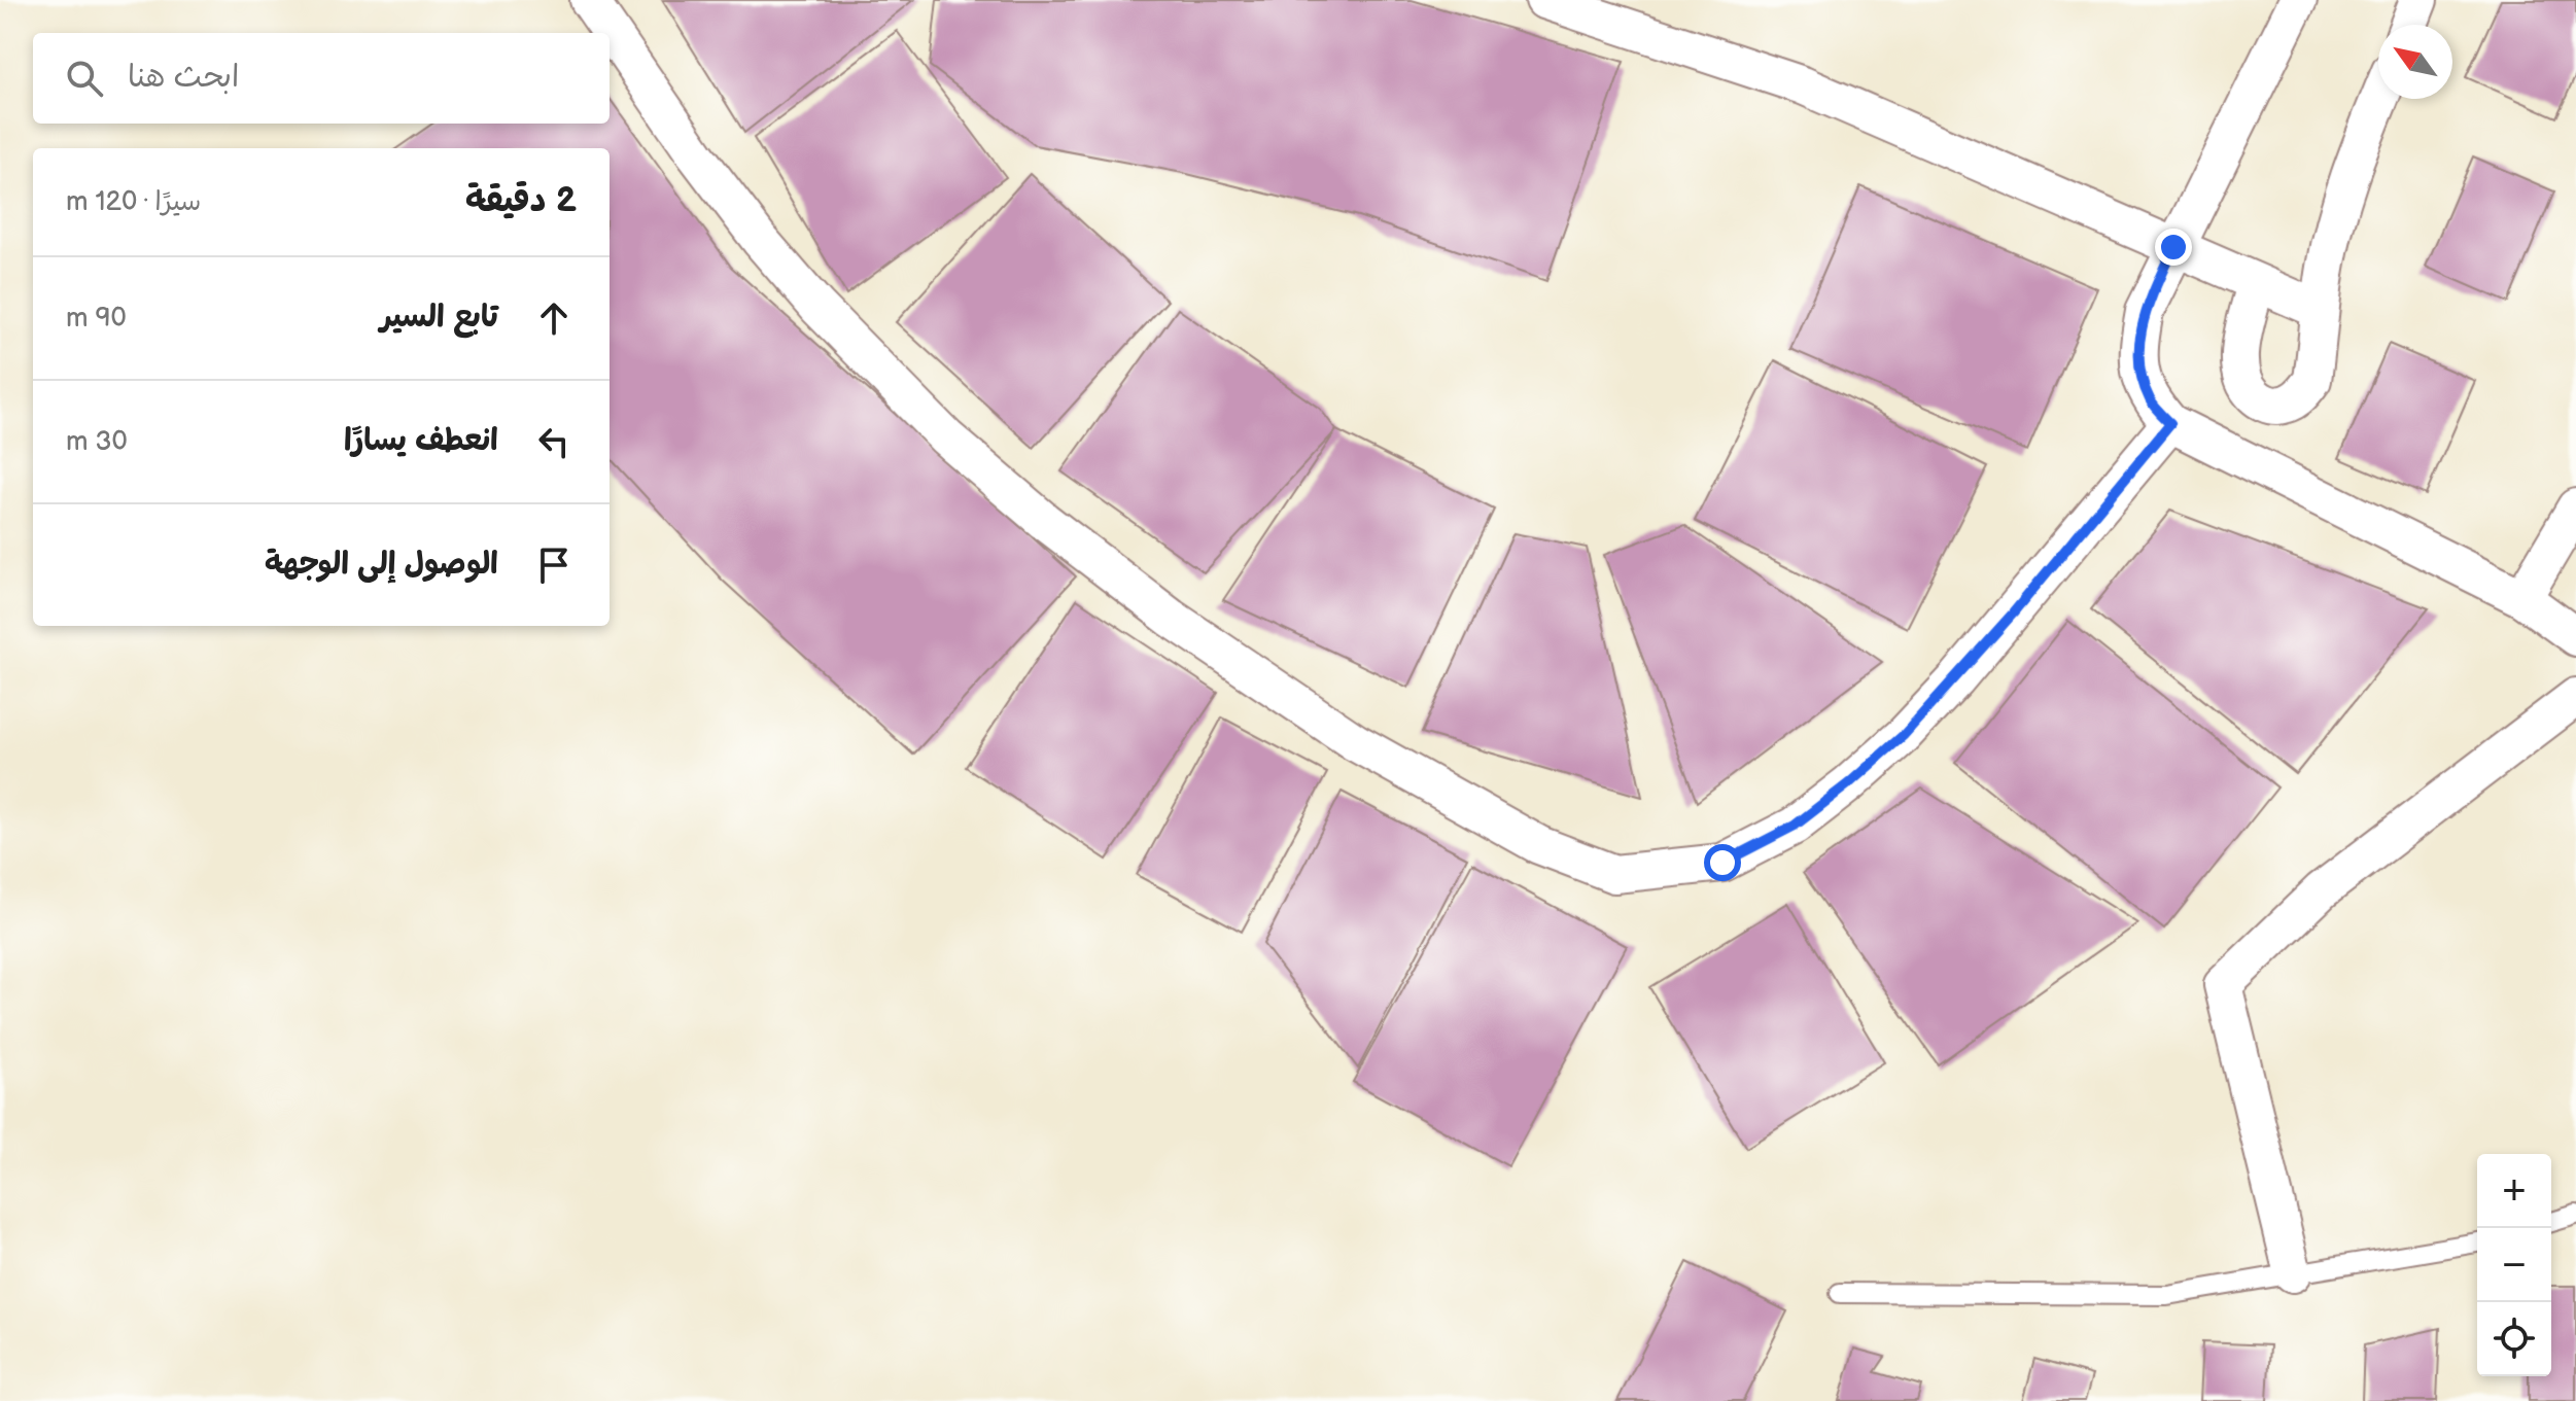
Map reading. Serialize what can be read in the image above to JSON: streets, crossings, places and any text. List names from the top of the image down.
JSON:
{
  "north": "top left",
  "page": {
    "search": "ابحث هنا",
    "heading": ["2 دقيقة", "سيرًا · 120 m"],
    "list": [
      ["تابع السير", "90 m"],
      ["انعطف يسارًا", "30 m"],
      "الوصول إلى الوجهة"
    ],
    "map_buttons": ["+", "−"]
  }
}
